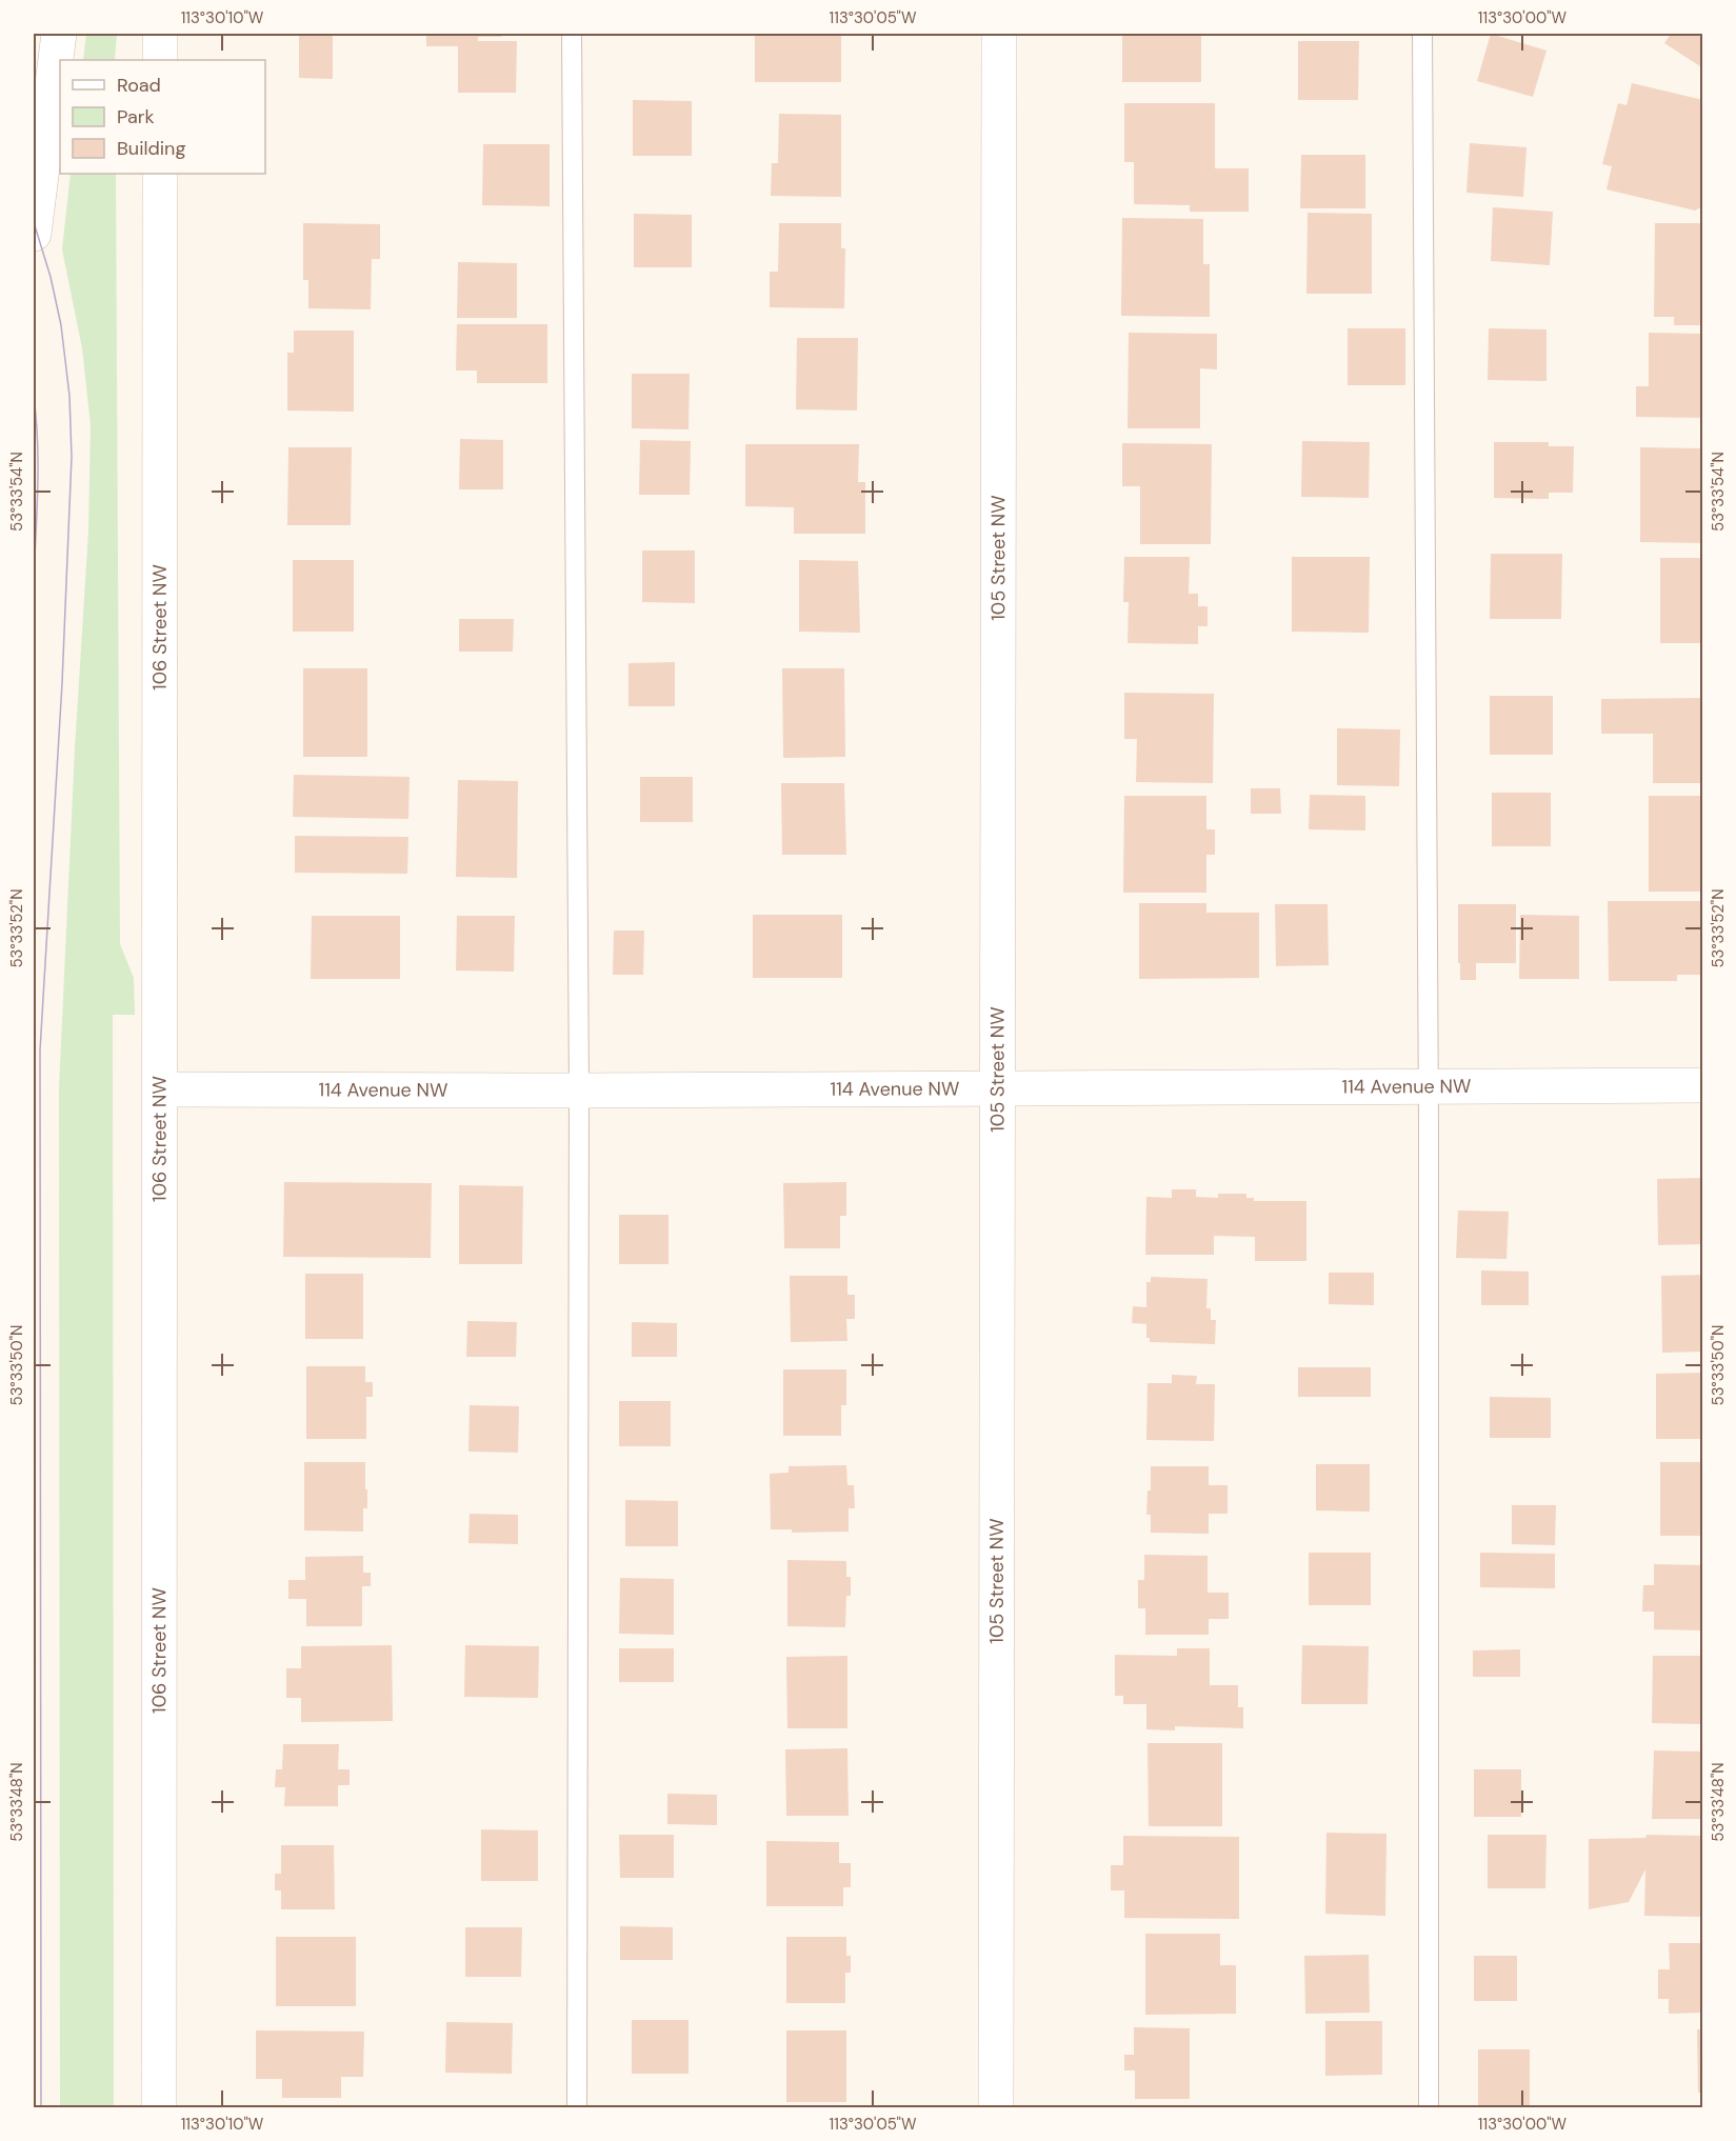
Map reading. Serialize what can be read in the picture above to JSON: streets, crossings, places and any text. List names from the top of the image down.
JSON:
{
  "streets": {
    "street": ["105 Street NW", "106 Street NW", "114 Avenue NW"]
  },
  "crossings": [
    ["105 Street NW", "114 Avenue NW"],
    ["106 Street NW", "114 Avenue NW"]
  ],
  "legend": ["Road", "Park", "Building"],
  "coordinates": [
    "113°30'10\"W",
    "113°30'05\"W",
    "113°30'00\"W",
    "53°33'54\"N",
    "53°33'52\"N",
    "53°33'50\"N",
    "53°33'48\"N"
  ]
}
